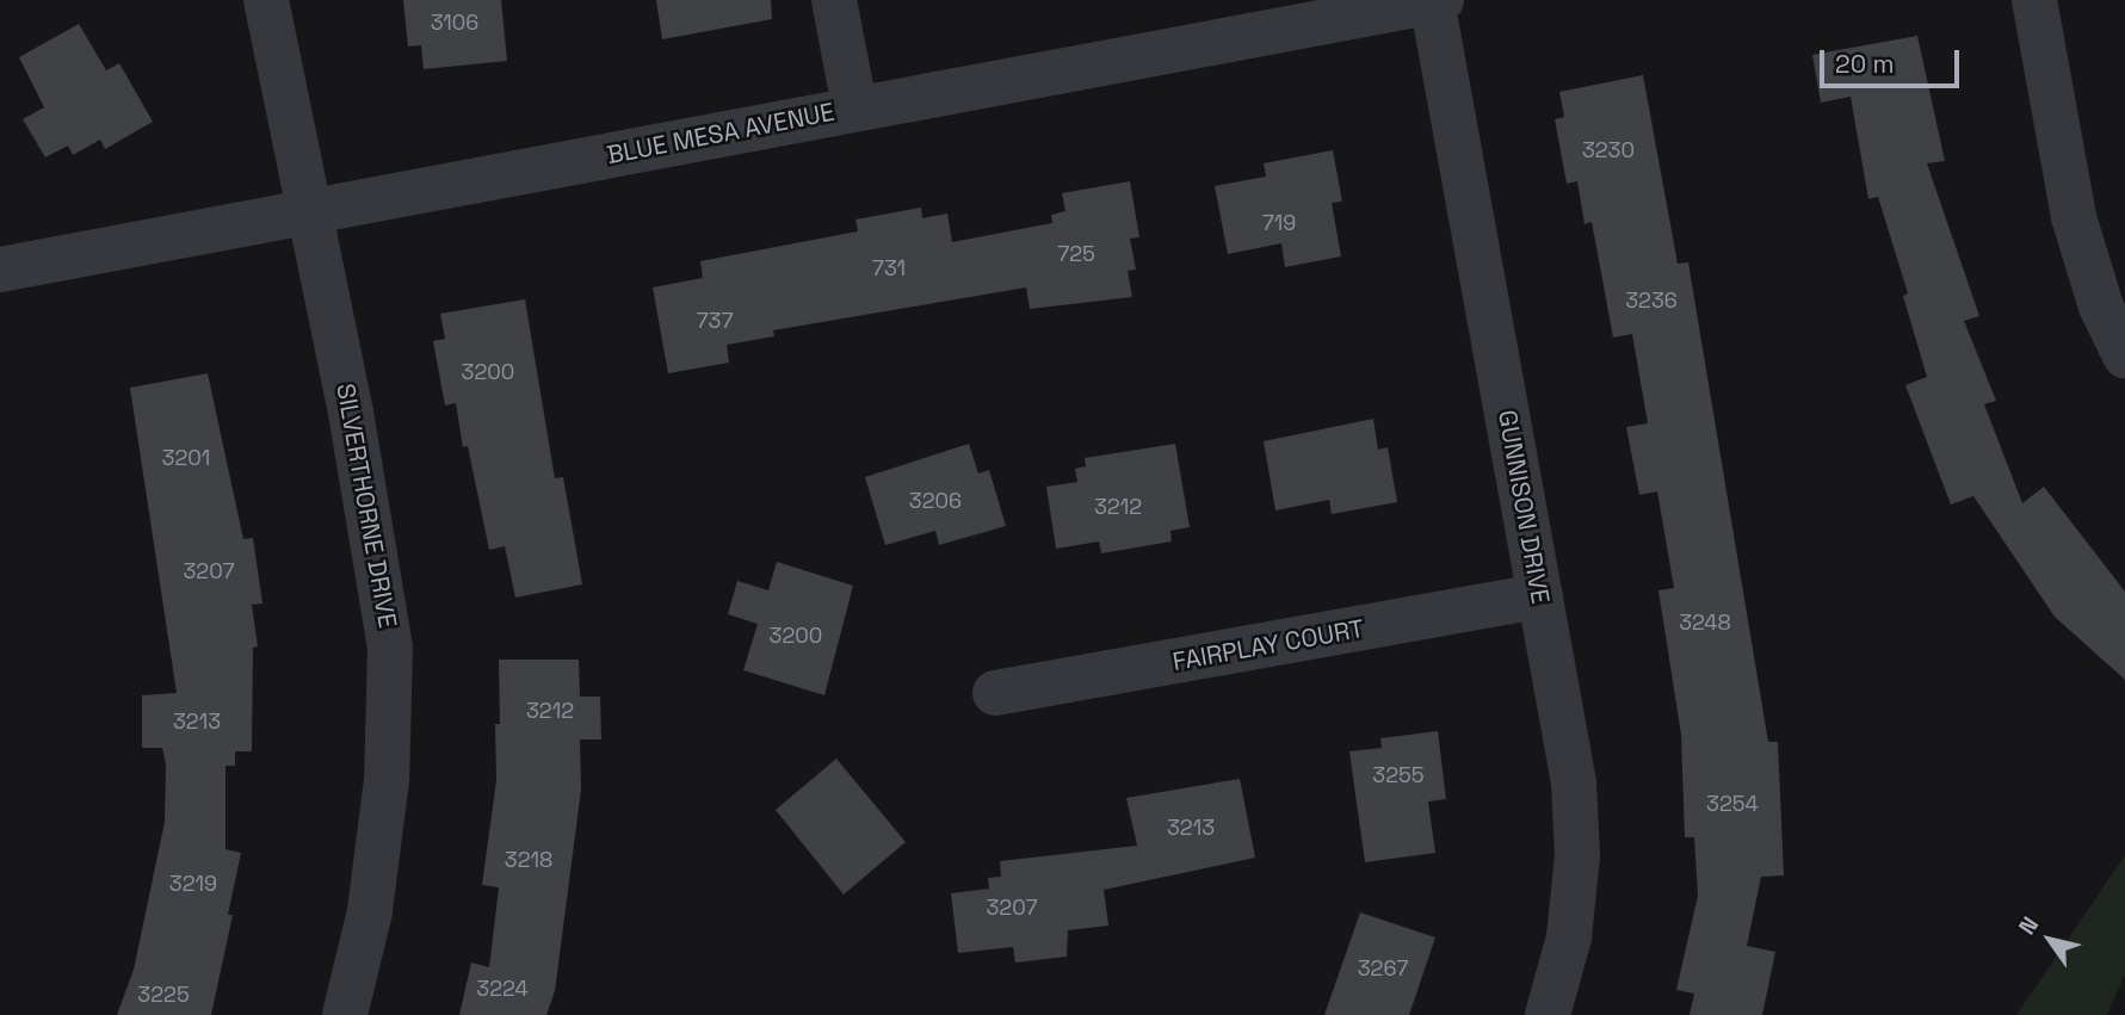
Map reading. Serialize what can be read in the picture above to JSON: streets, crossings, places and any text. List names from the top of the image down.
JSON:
{
  "streets": {
    "street": [
      "BLUE MESA AVENUE",
      "SILVERTHORNE DRIVE",
      "GUNNISON DRIVE",
      "FAIRPLAY COURT"
    ]
  },
  "crossings": [
    ["BLUE MESA AVENUE", "SILVERTHORNE DRIVE"],
    ["BLUE MESA AVENUE", "GUNNISON DRIVE"],
    ["GUNNISON DRIVE", "FAIRPLAY COURT"]
  ],
  "house_numbers": [
    "3106",
    "3230",
    "719",
    "725",
    "731",
    "3236",
    "737",
    "3200",
    "3201",
    "3206",
    "3212",
    "3207",
    "3248",
    "3200",
    "3212",
    "3213",
    "3255",
    "3254",
    "3213",
    "3218",
    "3219",
    "3207",
    "3267",
    "3224",
    "3225"
  ],
  "scale_bar": "20 m",
  "north": "top left"
}
